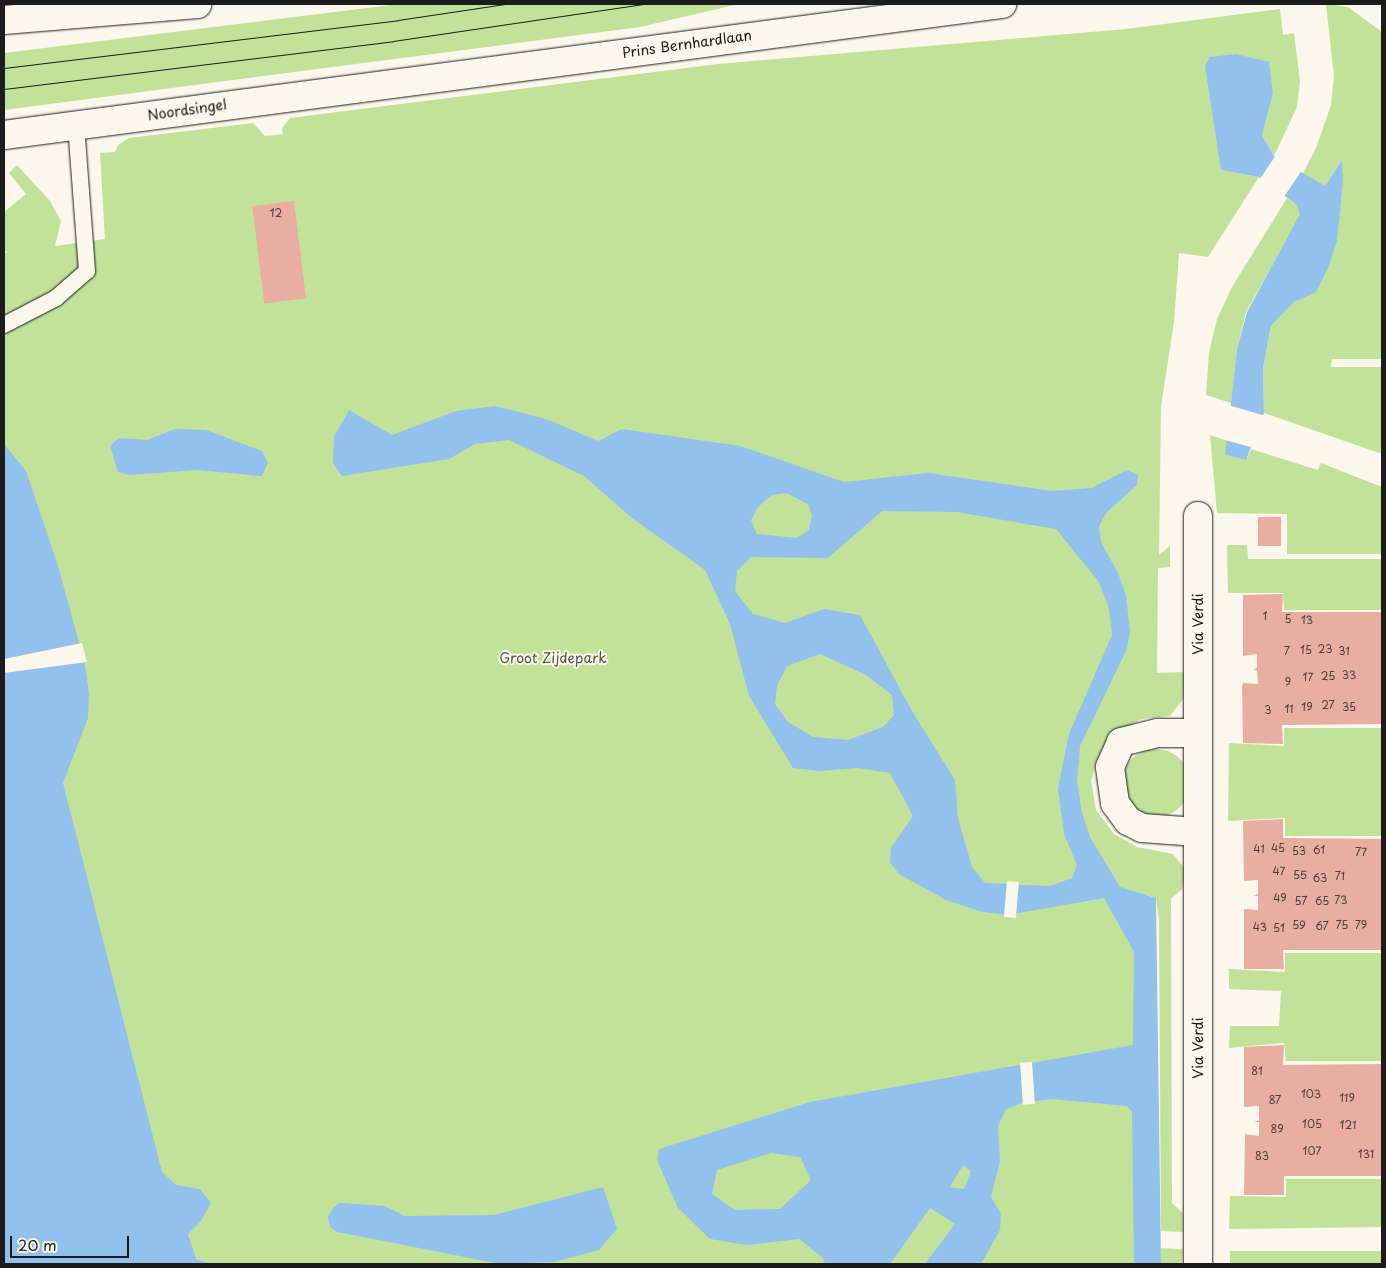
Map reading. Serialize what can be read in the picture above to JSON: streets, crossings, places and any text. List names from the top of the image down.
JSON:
{
  "streets": {
    "main road": ["Prins Bernhardlaan", "Noordsingel", "Via Verdi"]
  },
  "crossings": [
    ["Prins Bernhardlaan", "Noordsingel"]
  ],
  "parks": ["Groot Zijdepark"],
  "house_numbers": [
    "12",
    "1",
    "5",
    "13",
    "23",
    "15",
    "7",
    "31",
    "33",
    "25",
    "17",
    "9",
    "27",
    "19",
    "35",
    "11",
    "3",
    "45",
    "41",
    "61",
    "53",
    "77",
    "47",
    "55",
    "71",
    "63",
    "49",
    "73",
    "57",
    "65",
    "59",
    "75",
    "79",
    "67",
    "43",
    "51",
    "81",
    "103",
    "119",
    "87",
    "105",
    "121",
    "89",
    "107",
    "131",
    "83"
  ],
  "scale_bar": "20 m"
}
